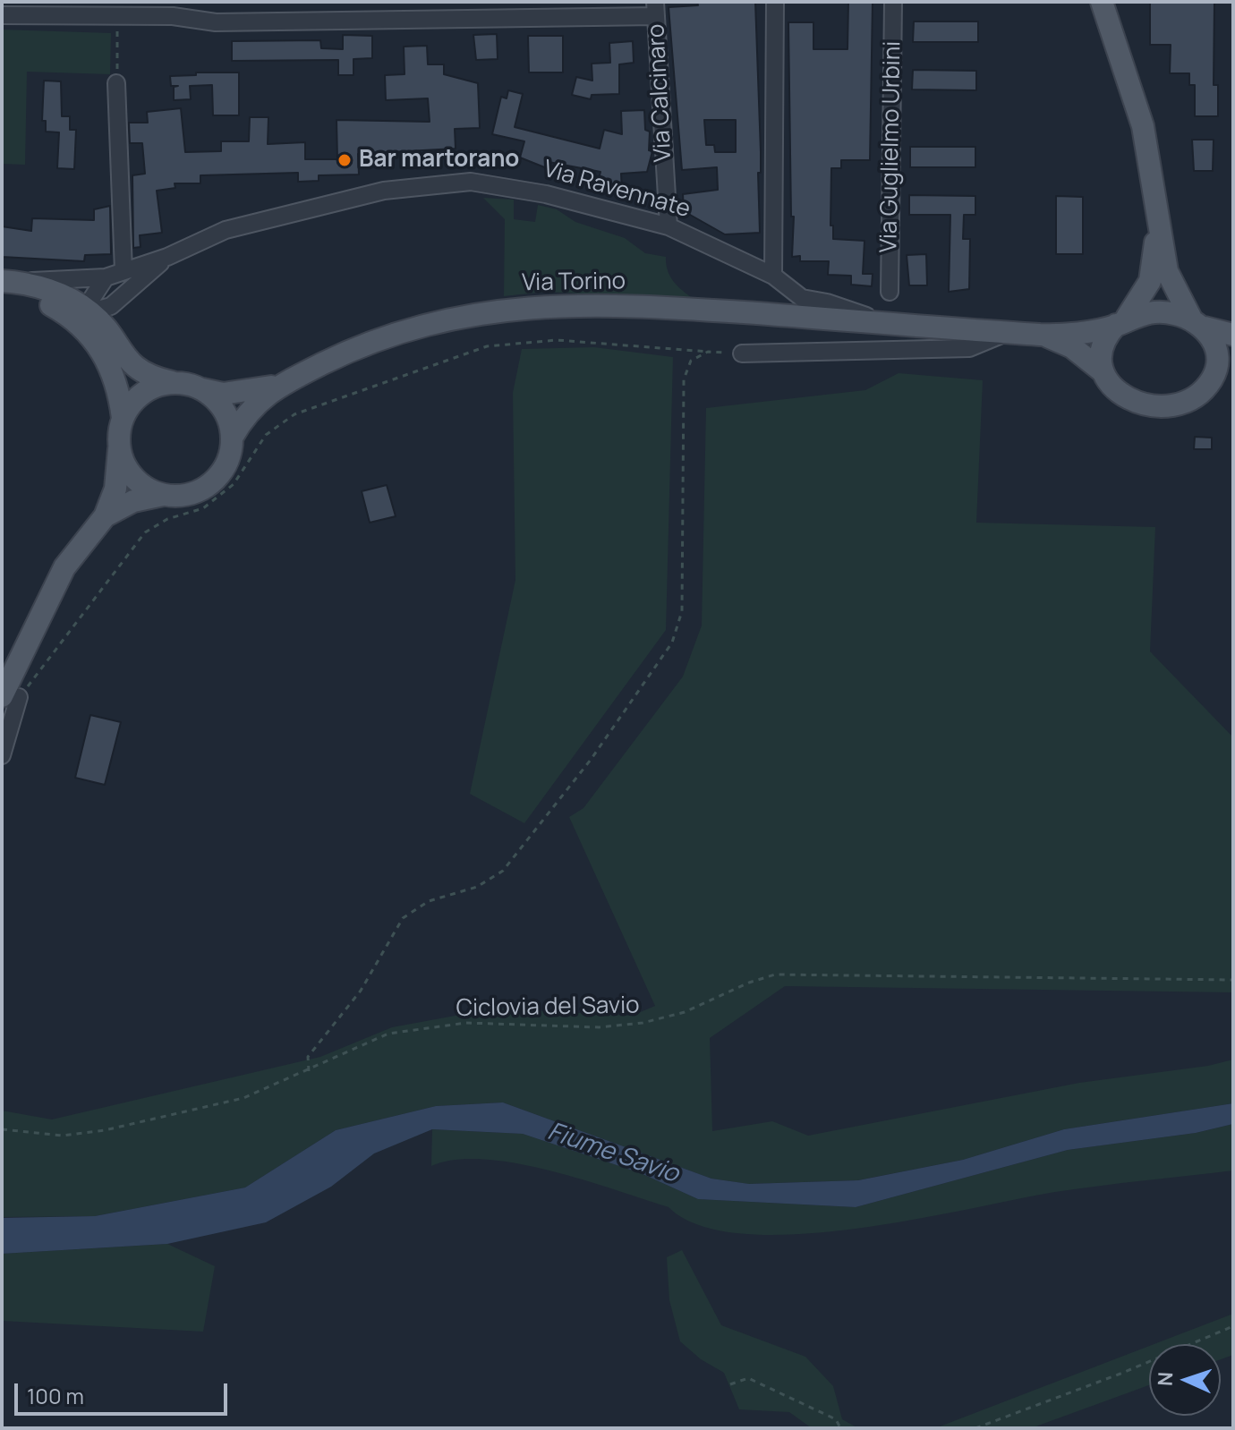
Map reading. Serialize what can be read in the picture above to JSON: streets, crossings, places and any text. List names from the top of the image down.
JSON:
{
  "streets": {
    "main road": ["Via Ravennate", "Via Torino"],
    "street": ["Via Calcinaro", "Via Guglielmo Urbini"],
    "path": ["Ciclovia del Savio"]
  },
  "crossings": [
    ["Via Calcinaro", "Via Ravennate"],
    ["Via Ravennate", "Via Torino"]
  ],
  "water": ["Fiume Savio"],
  "places": ["Bar martorano"],
  "scale_bar": "100 m",
  "north": "left"
}
